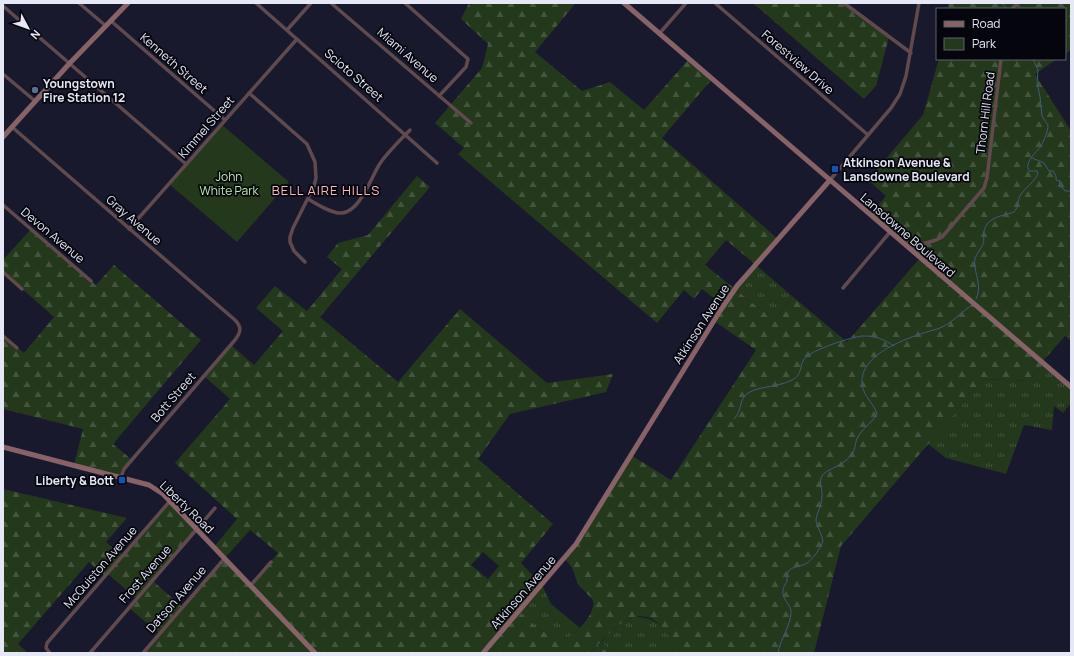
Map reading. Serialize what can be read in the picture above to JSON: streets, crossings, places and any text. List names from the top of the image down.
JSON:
{
  "streets": {
    "street": [
      "Miami Avenue",
      "Forestview Drive",
      "Kenneth Street",
      "Scioto Street",
      "Thorn Hill Road",
      "Kimmel Street",
      "Gray Avenue",
      "Devon Avenue",
      "Lansdowne Boulevard",
      "Atkinson Avenue",
      "Bott Street",
      "Liberty Road",
      "McQuiston Avenue",
      "Frost Avenue",
      "Datson Avenue"
    ]
  },
  "crossings": [
    ["Forestview Drive", "Atkinson Avenue"],
    ["Kenneth Street", "Kimmel Street"],
    ["Scioto Street", "Kimmel Street"],
    ["Thorn Hill Road", "Lansdowne Boulevard"],
    ["Kimmel Street", "Gray Avenue"],
    ["Gray Avenue", "Bott Street"],
    ["Lansdowne Boulevard", "Atkinson Avenue"],
    ["Bott Street", "Liberty Road"],
    ["Liberty Road", "McQuiston Avenue"],
    ["Liberty Road", "Frost Avenue"],
    ["Liberty Road", "Datson Avenue"]
  ],
  "districts": ["BELL AIRE HILLS"],
  "parks": ["John White Park"],
  "places": {
    "other": ["Youngstown Fire Station 12"],
    "transit": ["Atkinson Avenue & Lansdowne Boulevard", "Liberty & Bott"]
  },
  "legend": ["Road", "Park"],
  "north": "bottom right"
}
